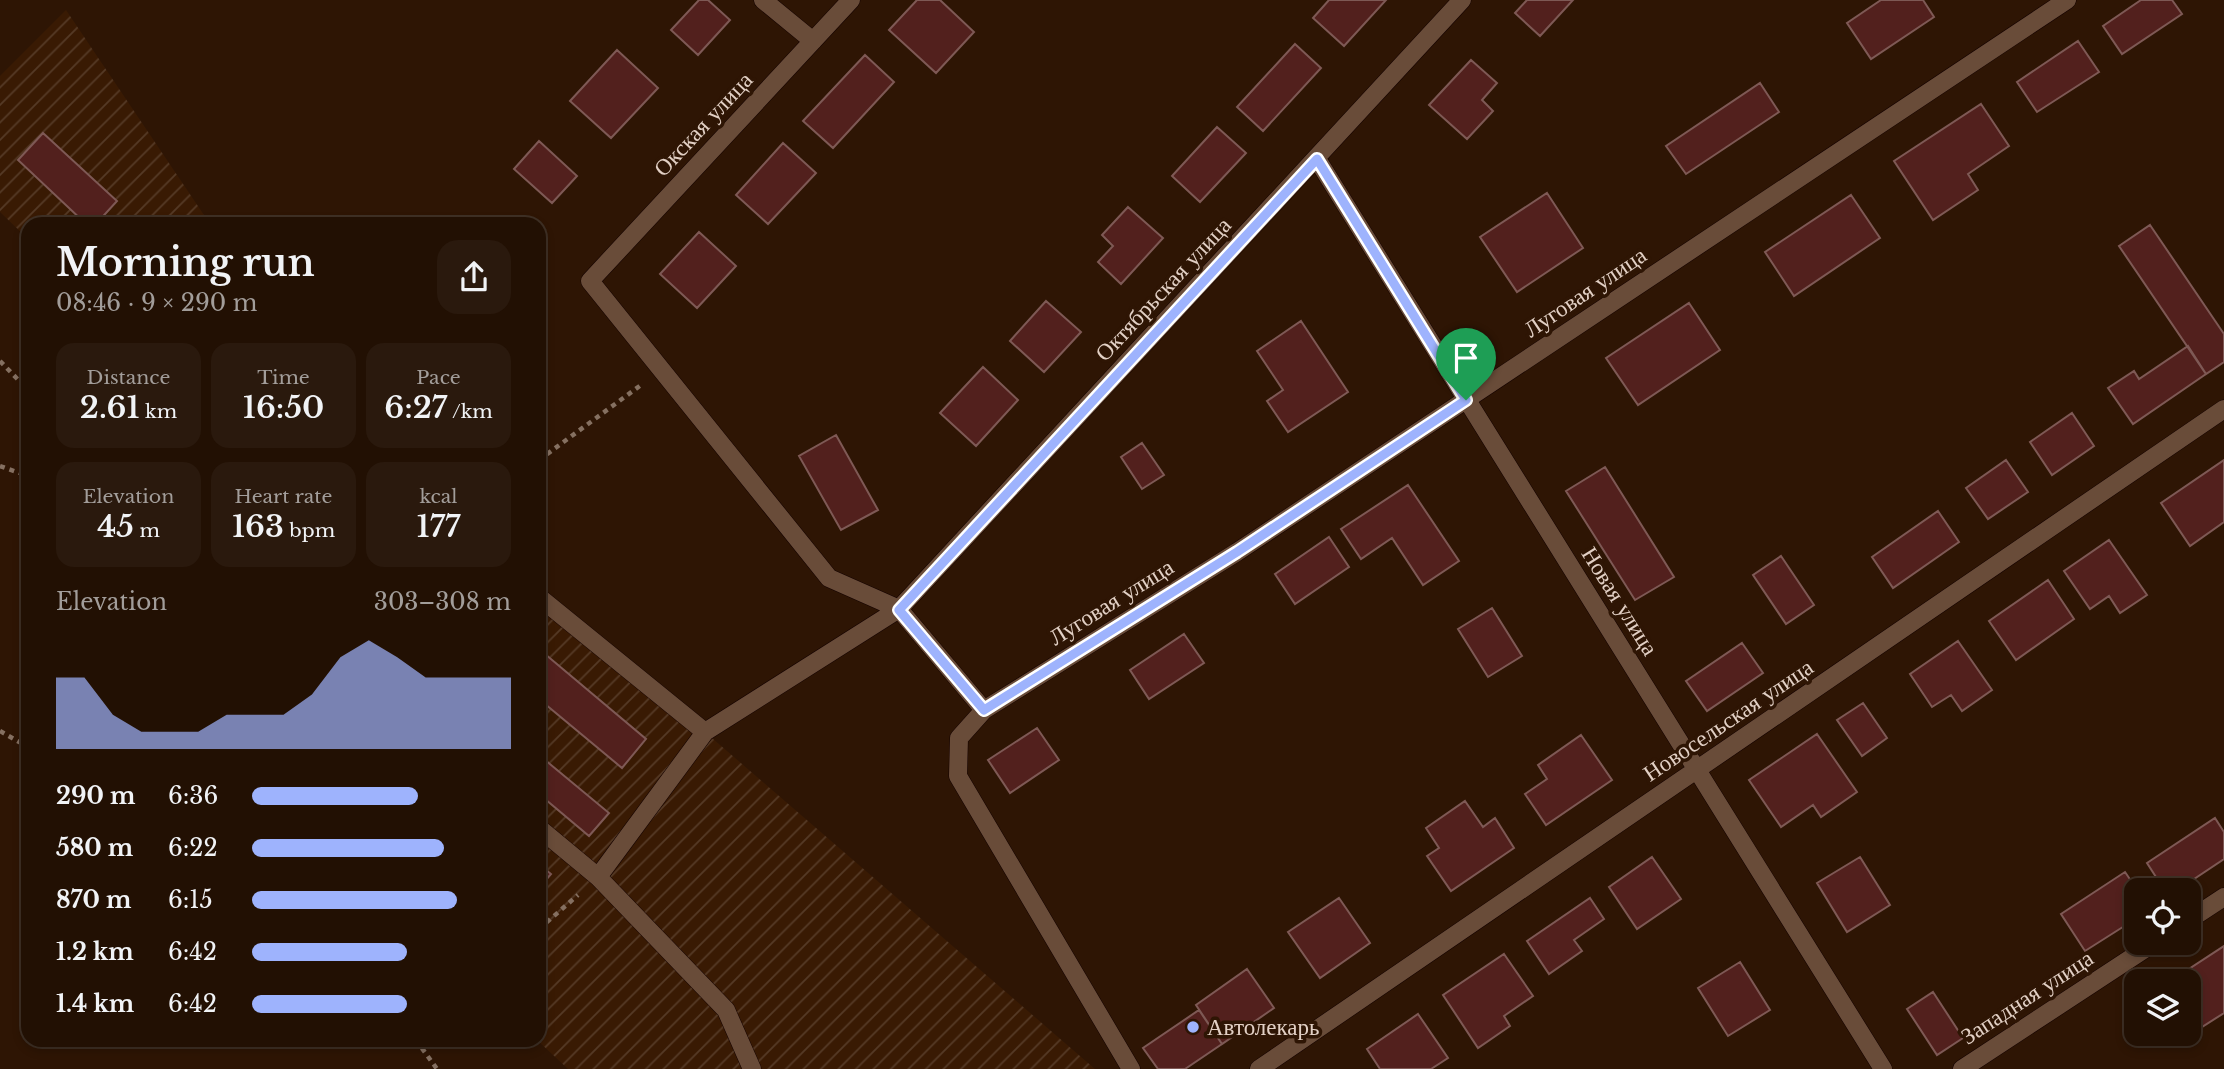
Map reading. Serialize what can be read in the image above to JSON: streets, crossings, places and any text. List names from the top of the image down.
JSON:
{
  "streets": {
    "street": [
      "Окская улица",
      "Октябрьская улица",
      "Луговая улица",
      "Новая улица",
      "Новосельская улица",
      "Западная улица"
    ]
  },
  "crossings": [
    ["Октябрьская улица", "Новая улица"],
    ["Луговая улица", "Новая улица"],
    ["Новая улица", "Новосельская улица"]
  ],
  "places": ["Автолекарь"],
  "page": {
    "heading": ["Morning run", "08:46 · 9 × 290 m"],
    "stats": [
      ["Distance", "2.61 km"],
      ["Time", "16:50"],
      ["Pace", "6:27 /km"],
      ["Elevation", "45 m"],
      ["Heart rate", "163 bpm"],
      ["kcal", "177"]
    ],
    "chart": ["Elevation", "303–308 m"],
    "list": [
      {
        "name": "290 m",
        "note": "6:36"
      },
      {
        "name": "580 m",
        "note": "6:22"
      },
      {
        "name": "870 m",
        "note": "6:15"
      },
      {
        "name": "1.2 km",
        "note": "6:42"
      },
      {
        "name": "1.4 km",
        "note": "6:42"
      }
    ]
  }
}
